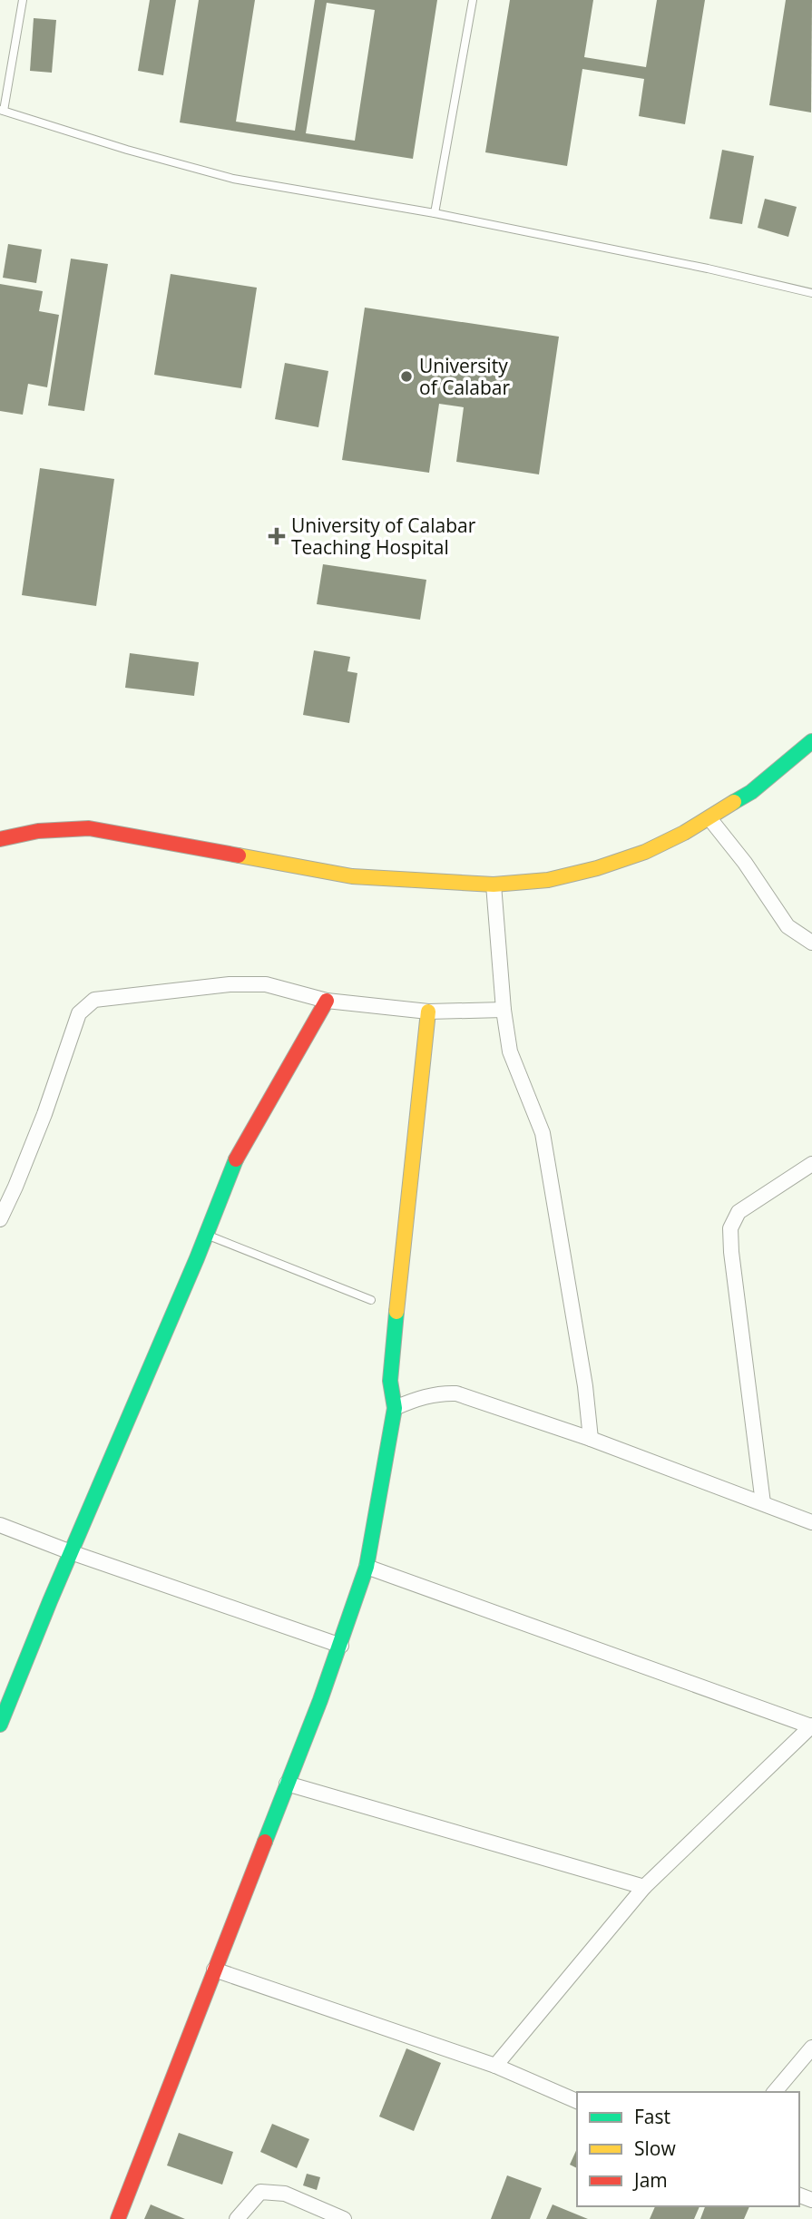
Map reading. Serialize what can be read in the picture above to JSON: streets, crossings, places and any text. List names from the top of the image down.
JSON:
{
  "places": {
    "other": ["University of Calabar"],
    "health": ["University of Calabar Teaching Hospital"]
  },
  "legend": ["Fast", "Slow", "Jam"]
}
